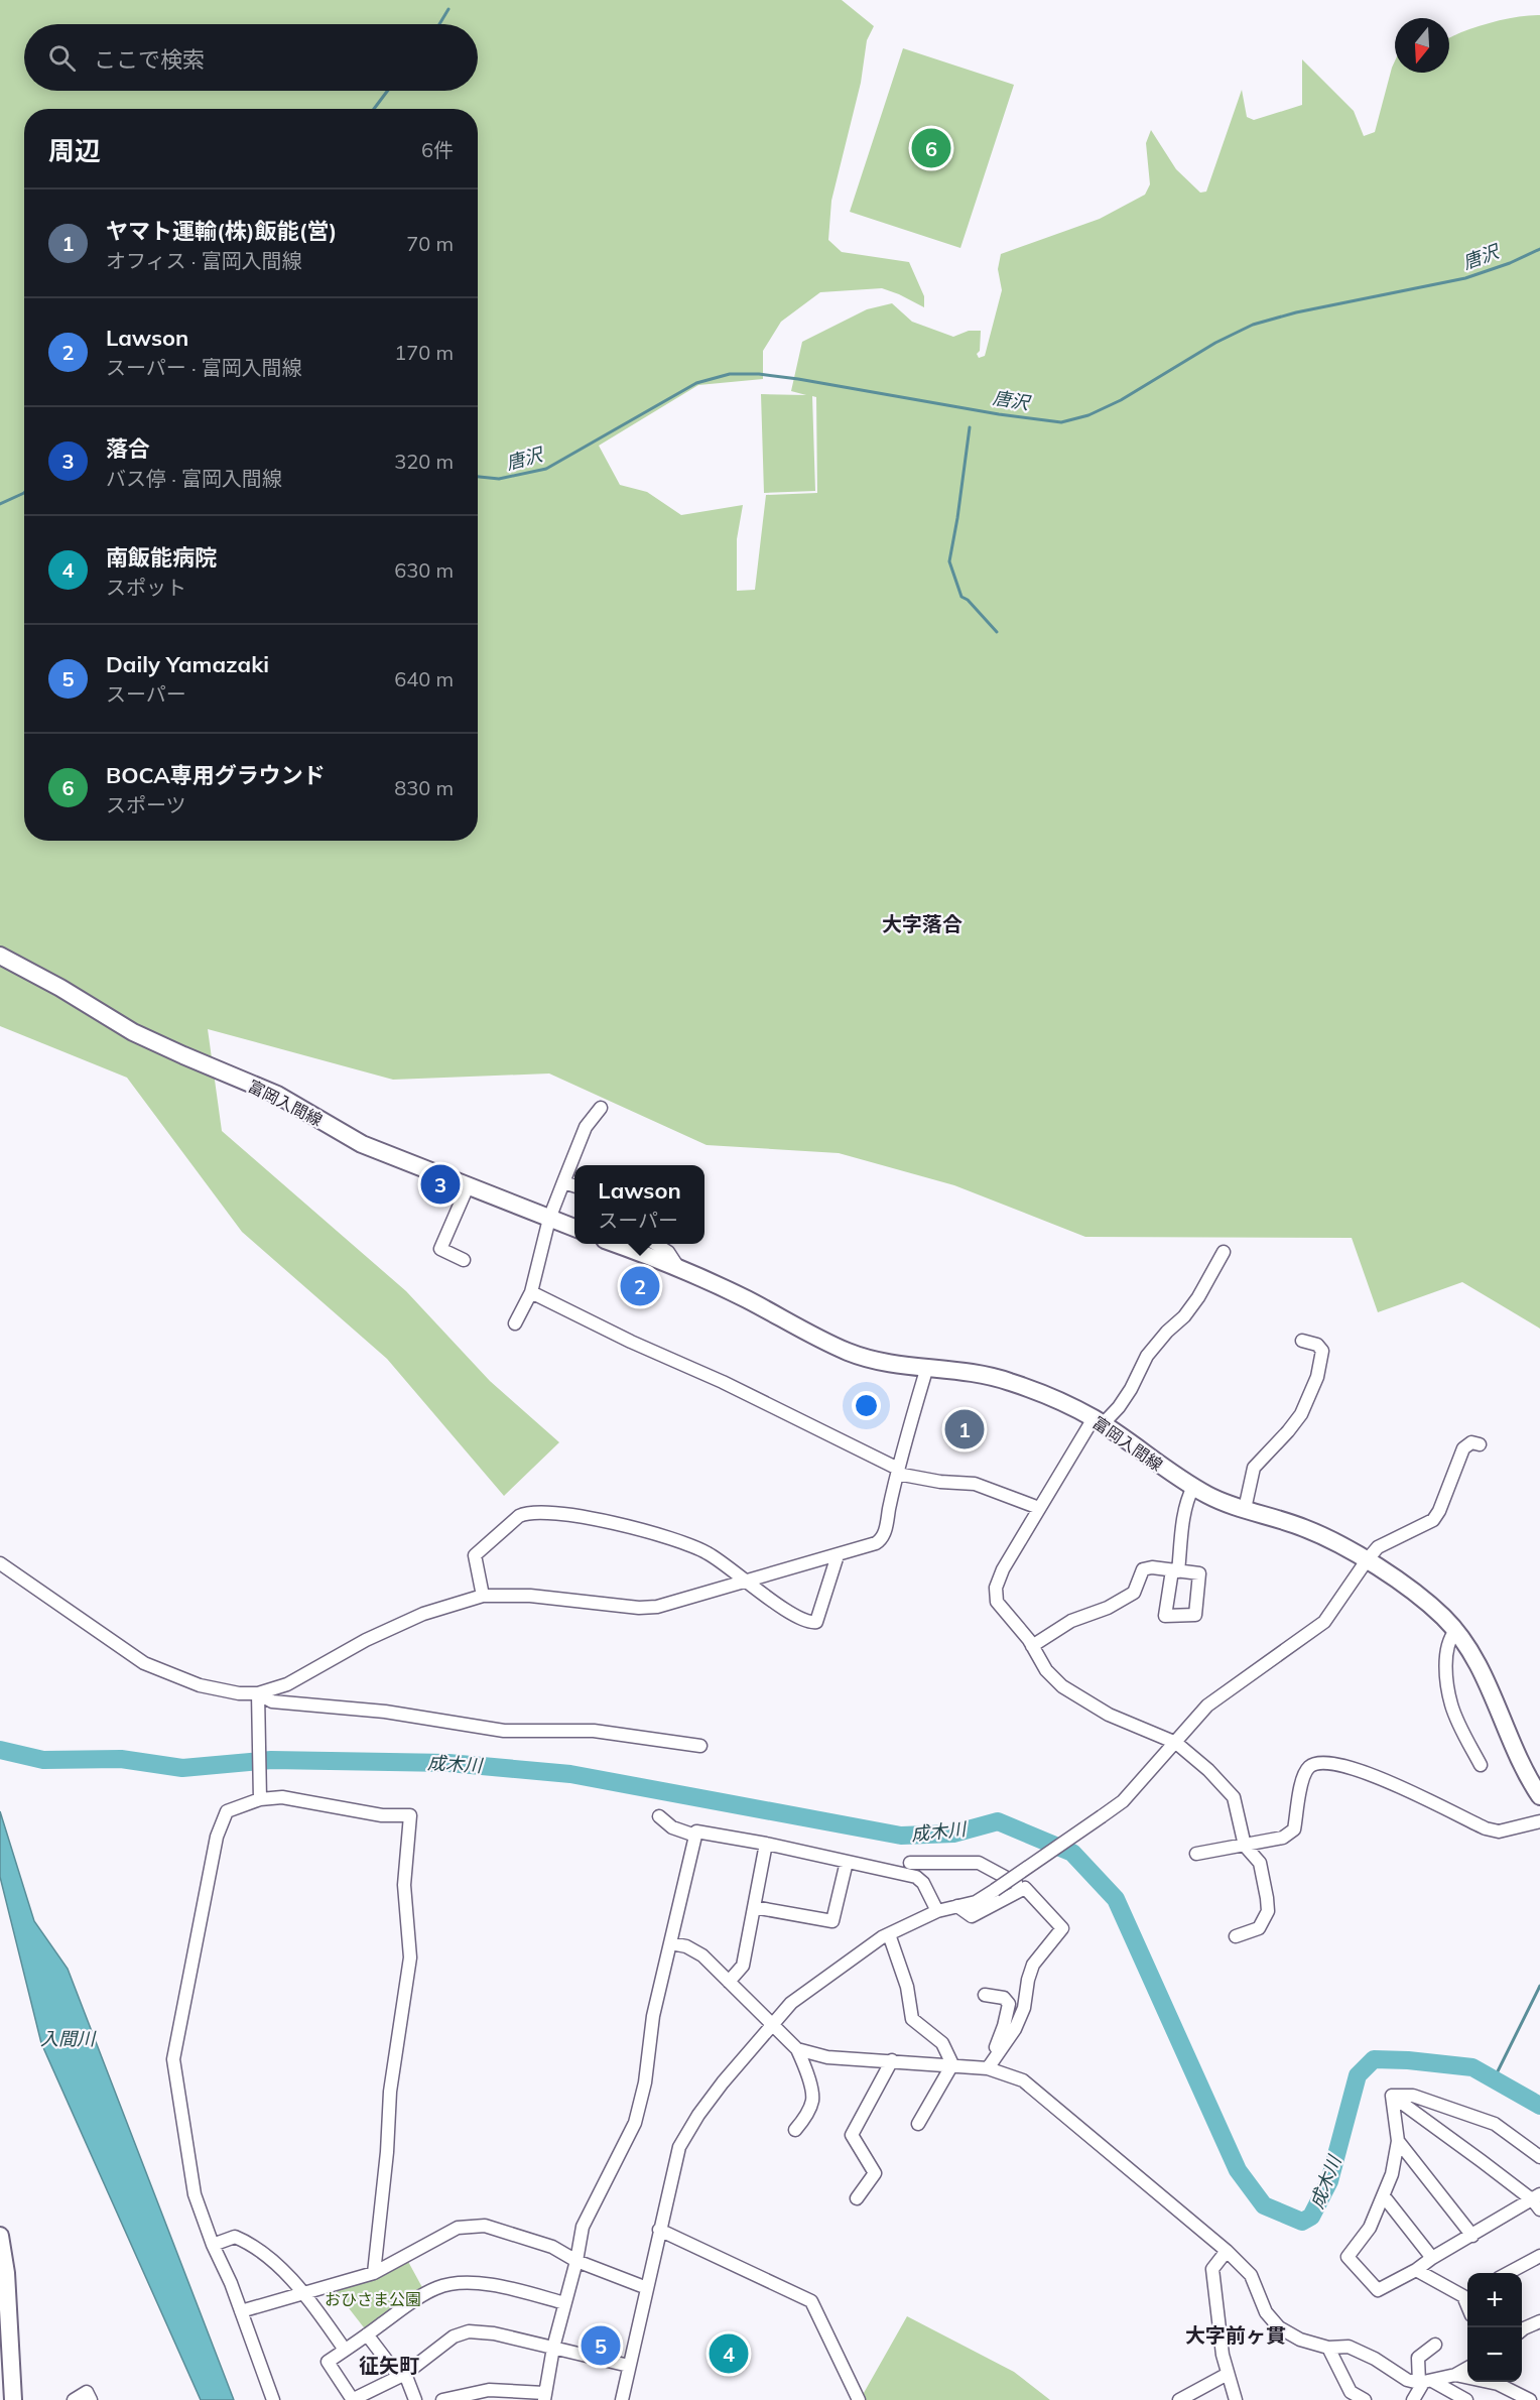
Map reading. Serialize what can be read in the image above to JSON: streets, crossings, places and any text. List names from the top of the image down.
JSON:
{
  "streets": {
    "main road": ["富岡入間線"]
  },
  "districts": ["大字落合", "大字前ヶ貫", "征矢町"],
  "water": ["唐沢", "成木川", "入間川"],
  "parks": ["おひさま公園"],
  "north": "bottom",
  "page": {
    "search": "ここで検索",
    "heading": ["周辺", "6件"],
    "pins": [
      "6",
      "3",
      "2",
      "1",
      "5",
      "4"
    ],
    "list": [
      {
        "mark": "1",
        "name": "ヤマト運輸(株)飯能(営)",
        "note": "オフィス · 富岡入間線",
        "value": "70 m"
      },
      {
        "mark": "2",
        "name": "Lawson",
        "note": "スーパー · 富岡入間線",
        "value": "170 m"
      },
      {
        "mark": "3",
        "name": "落合",
        "note": "バス停 · 富岡入間線",
        "value": "320 m"
      },
      {
        "mark": "4",
        "name": "南飯能病院",
        "note": "スポット",
        "value": "630 m"
      },
      {
        "mark": "5",
        "name": "Daily Yamazaki",
        "note": "スーパー",
        "value": "640 m"
      },
      {
        "mark": "6",
        "name": "BOCA専用グラウンド",
        "note": "スポーツ",
        "value": "830 m"
      }
    ],
    "popup": ["Lawson", "スーパー"],
    "map_buttons": ["+", "−"]
  }
}
